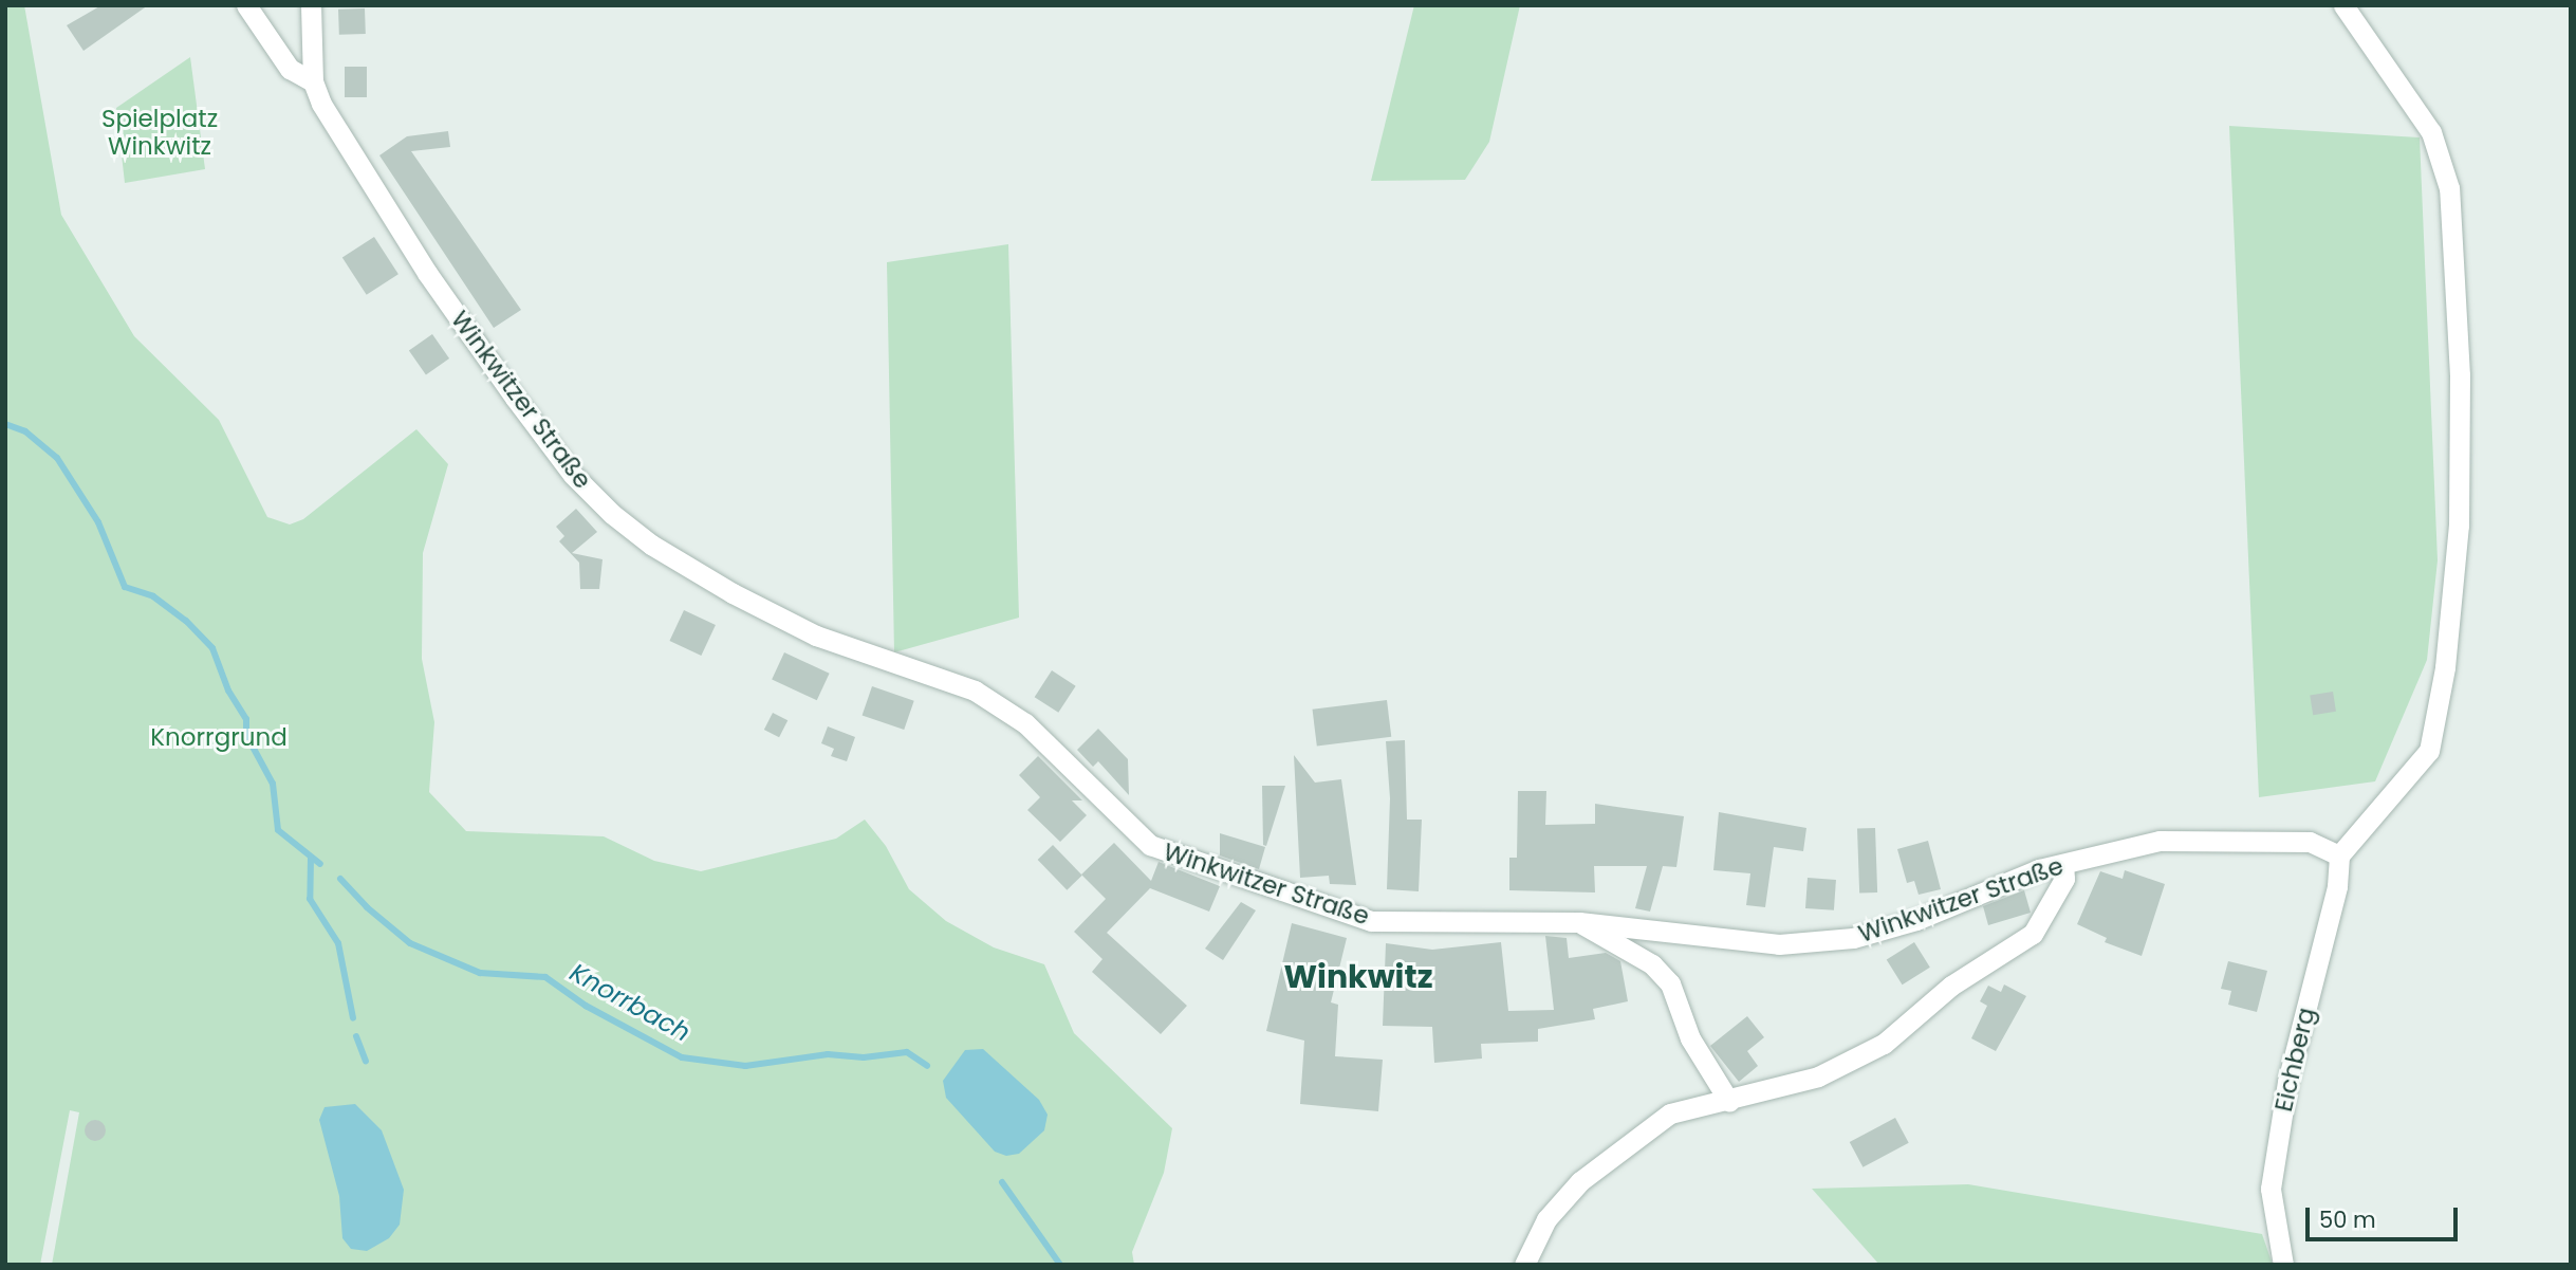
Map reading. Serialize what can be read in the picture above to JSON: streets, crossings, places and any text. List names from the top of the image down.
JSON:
{
  "streets": {
    "street": ["Winkwitzer Straße", "Eichberg"]
  },
  "crossings": [
    ["Winkwitzer Straße", "Eichberg"]
  ],
  "districts": ["Winkwitz"],
  "water": ["Knorrbach"],
  "parks": ["Spielplatz Winkwitz", "Knorrgrund"],
  "scale_bar": "50 m"
}
